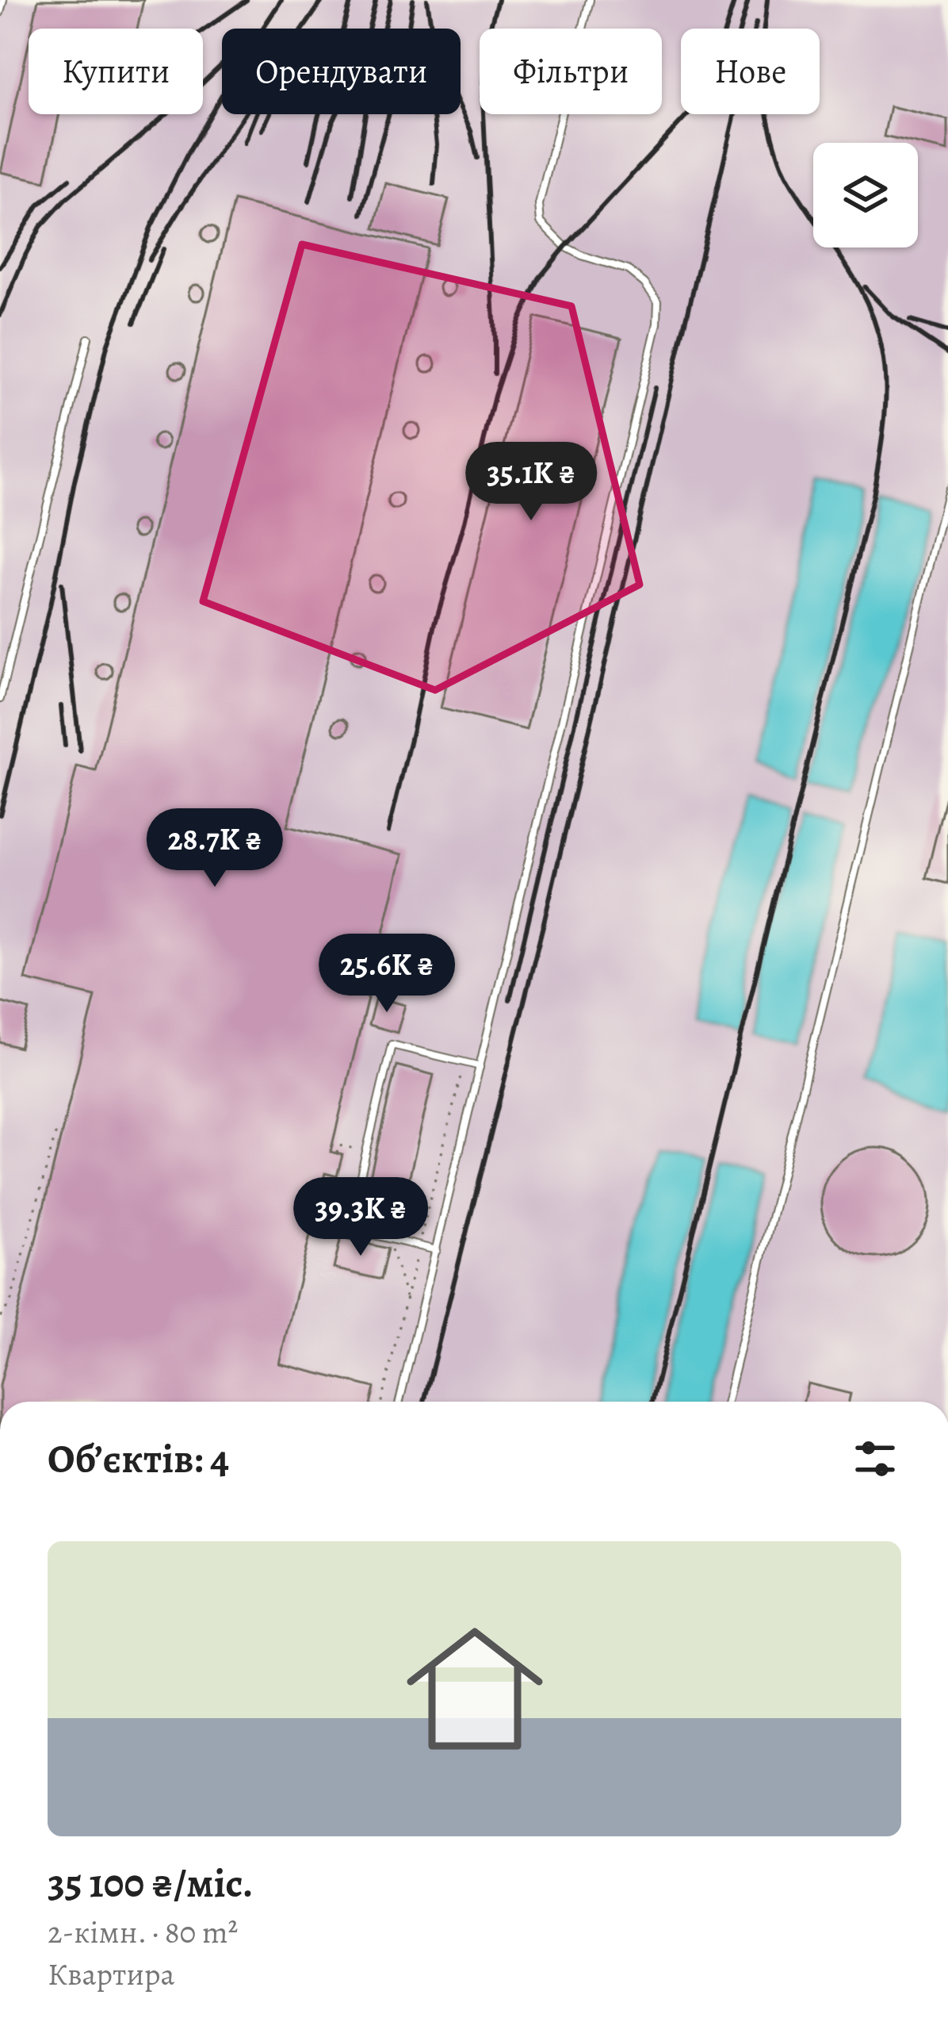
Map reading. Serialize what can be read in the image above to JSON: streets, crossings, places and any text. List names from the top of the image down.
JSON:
{
  "page": {
    "chip": [
      "Купити",
      "Орендувати",
      "Фільтри",
      "Нове"
    ],
    "price": [
      "35.1K ₴",
      "28.7K ₴",
      "25.6K ₴",
      "39.3K ₴"
    ],
    "heading": "Об’єктів: 4",
    "list": [
      {
        "name": "35 100 ₴/міс.",
        "note": "2-кімн. · 80 m² · Квартира"
      }
    ]
  }
}
